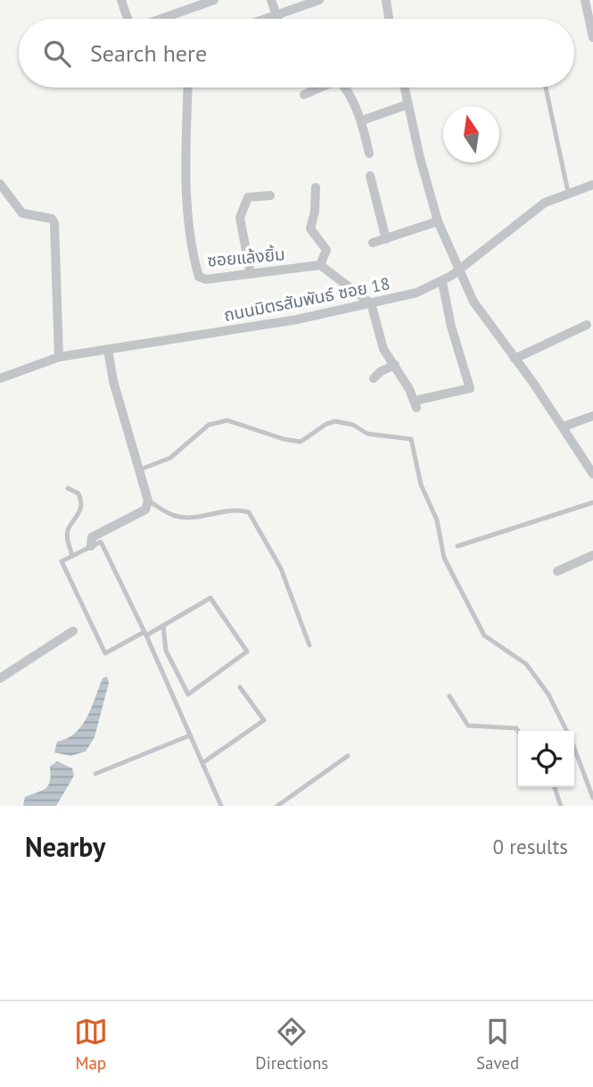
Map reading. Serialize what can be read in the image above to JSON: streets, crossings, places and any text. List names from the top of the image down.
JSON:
{
  "streets": {
    "street": ["ซอยแล้งยิ้ม", "ถนนมิตรสัมพันธ์ ซอย 18"]
  },
  "north": "top",
  "page": {
    "search": "Search here",
    "heading": ["Nearby", "0 results"],
    "nav": ["Map", "Directions", "Saved"]
  }
}
